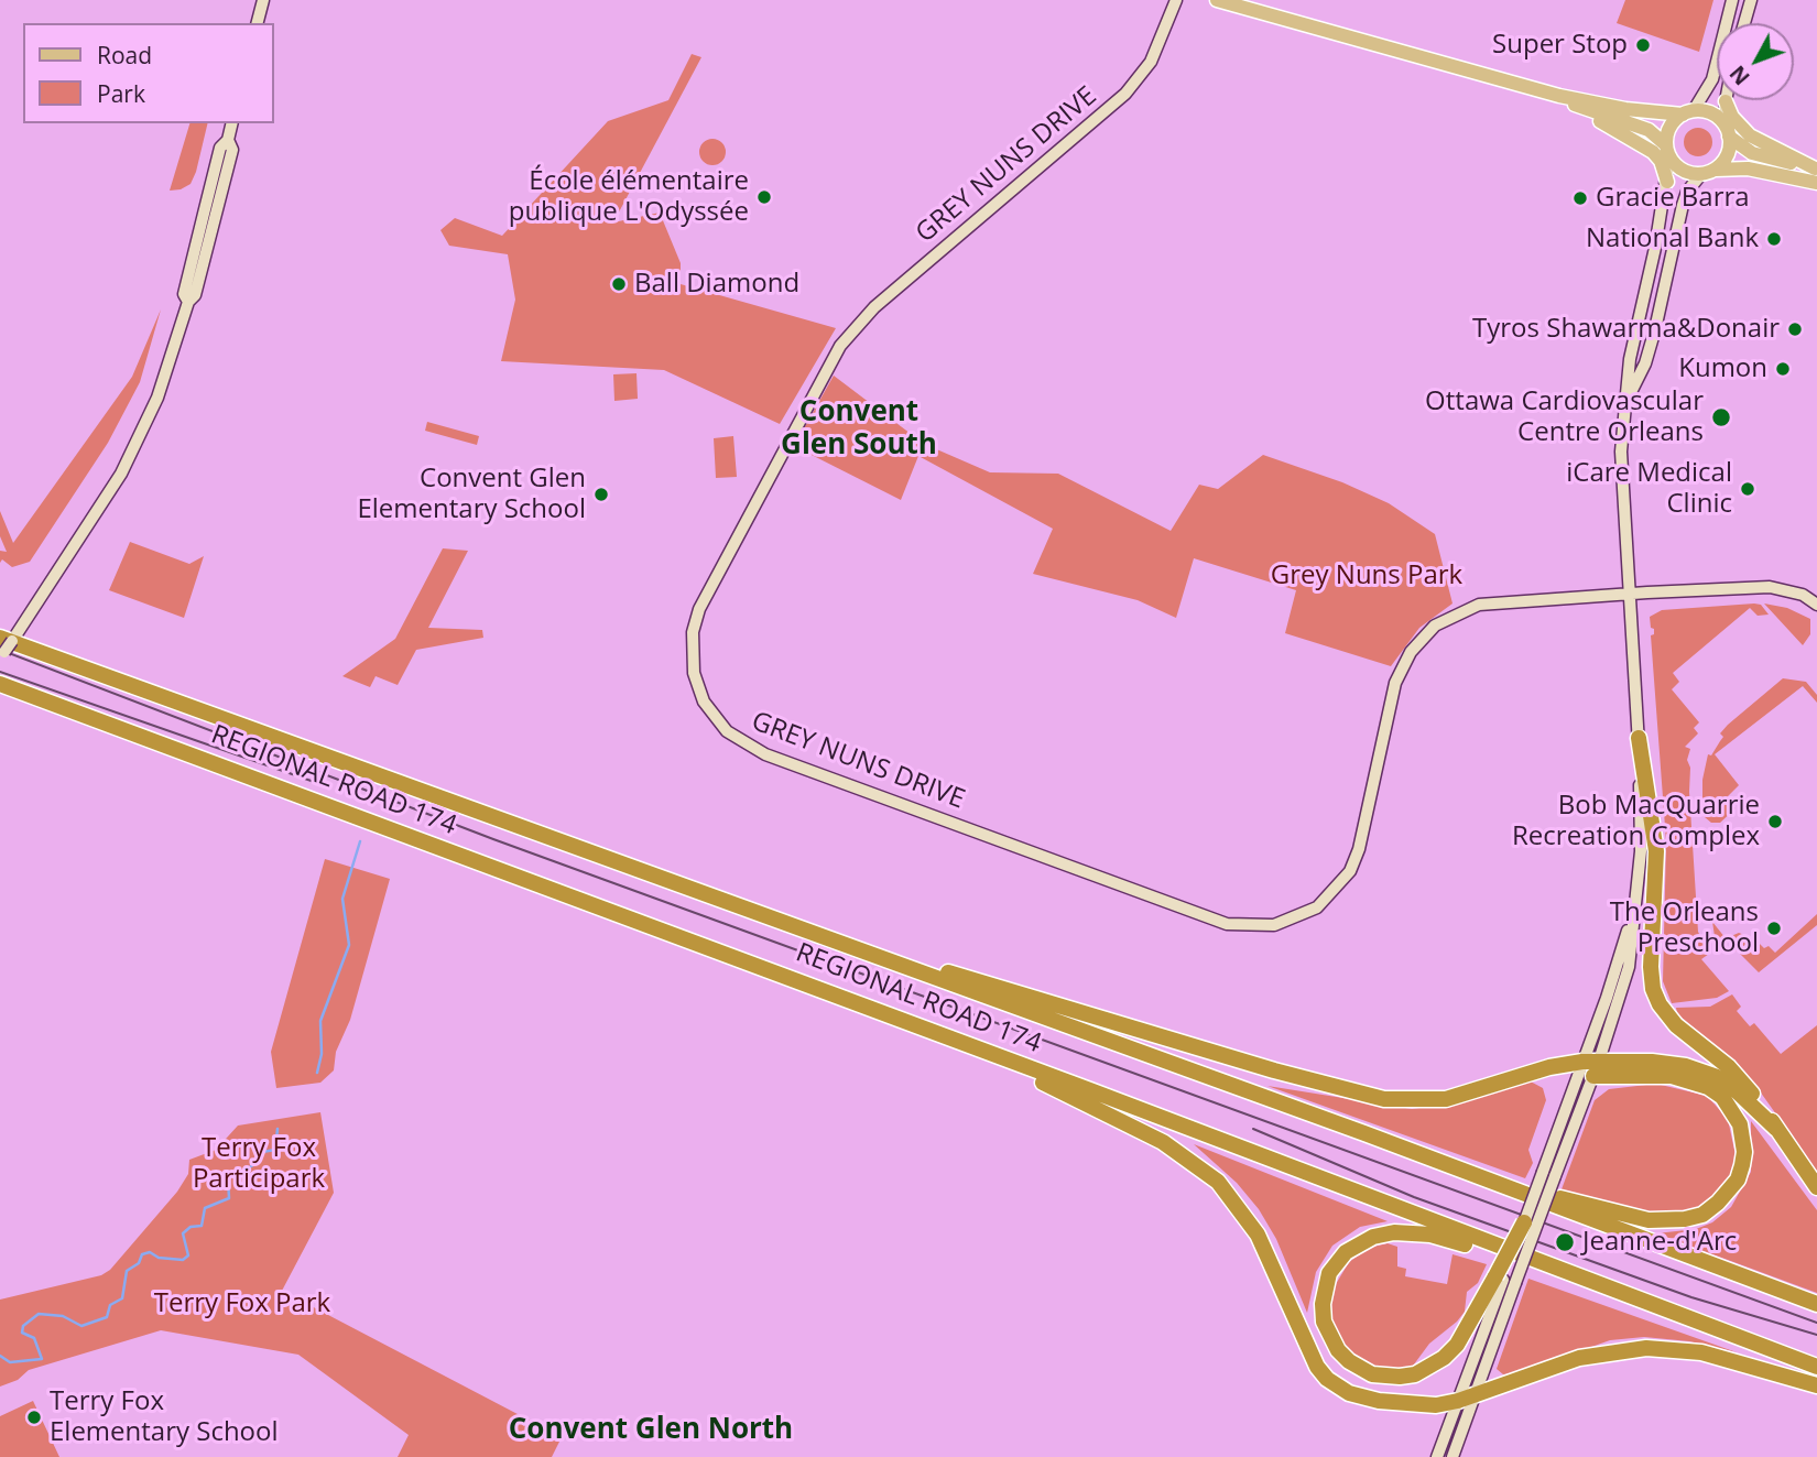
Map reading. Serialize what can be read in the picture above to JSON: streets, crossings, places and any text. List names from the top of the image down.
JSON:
{
  "streets": {
    "highway": ["REGIONAL ROAD 174"],
    "main road": ["GREY NUNS DRIVE"]
  },
  "districts": ["Convent Glen South", "Convent Glen North"],
  "parks": ["Grey Nuns Park", "Terry Fox Participark", "Terry Fox Park"],
  "places": [
    "Super Stop",
    "École élémentaire publique L'Odyssée",
    "Gracie Barra",
    "National Bank",
    "Ball Diamond",
    "Tyros Shawarma&Donair",
    "Kumon",
    "Ottawa Cardiovascular Centre Orleans",
    "iCare Medical Clinic",
    "Convent Glen Elementary School",
    "Bob MacQuarrie Recreation Complex",
    "The Orleans Preschool",
    "Jeanne-d'Arc",
    "Terry Fox Elementary School"
  ],
  "legend": ["Road", "Park"],
  "north": "bottom left"
}
